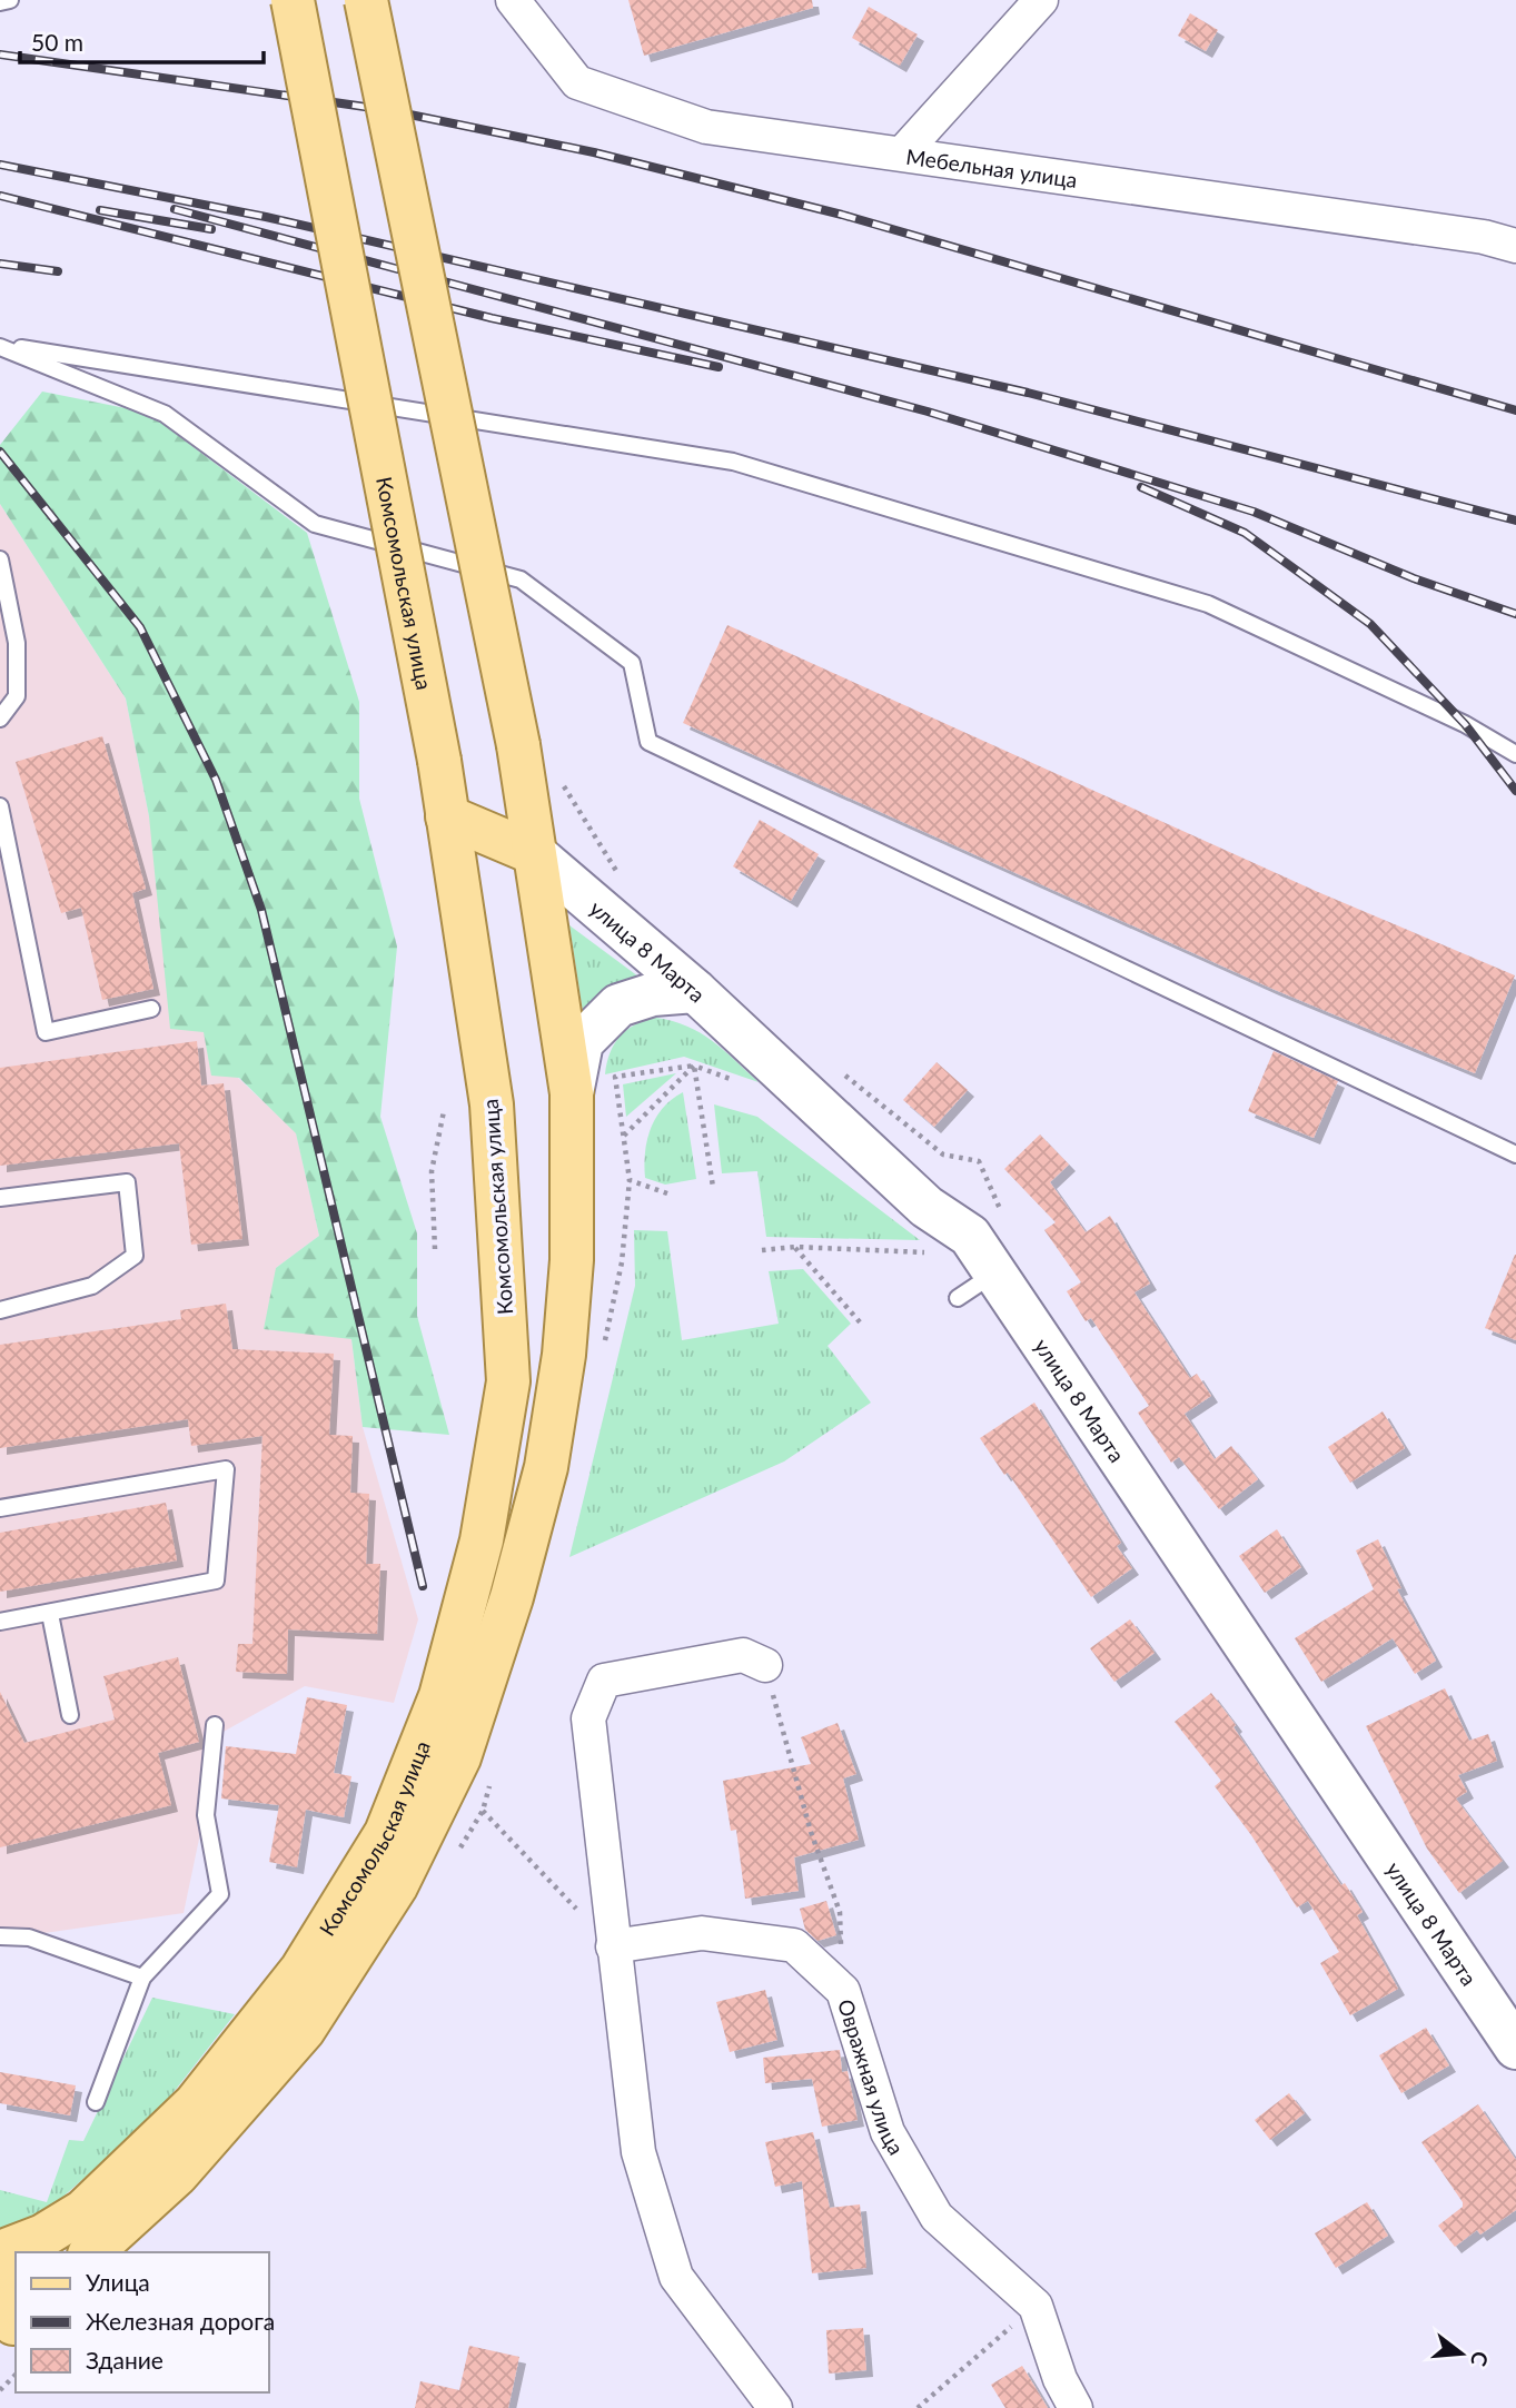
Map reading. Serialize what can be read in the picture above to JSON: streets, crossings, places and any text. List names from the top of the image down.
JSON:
{
  "streets": {
    "main road": ["Комсомольская улица", "улица 8 Марта"],
    "street": ["Мебельная улица", "Овражная улица"]
  },
  "crossings": [
    ["Комсомольская улица", "улица 8 Марта"]
  ],
  "legend": ["Улица", "Железная дорога", "Здание"],
  "scale_bar": "50 m",
  "north": "right"
}
